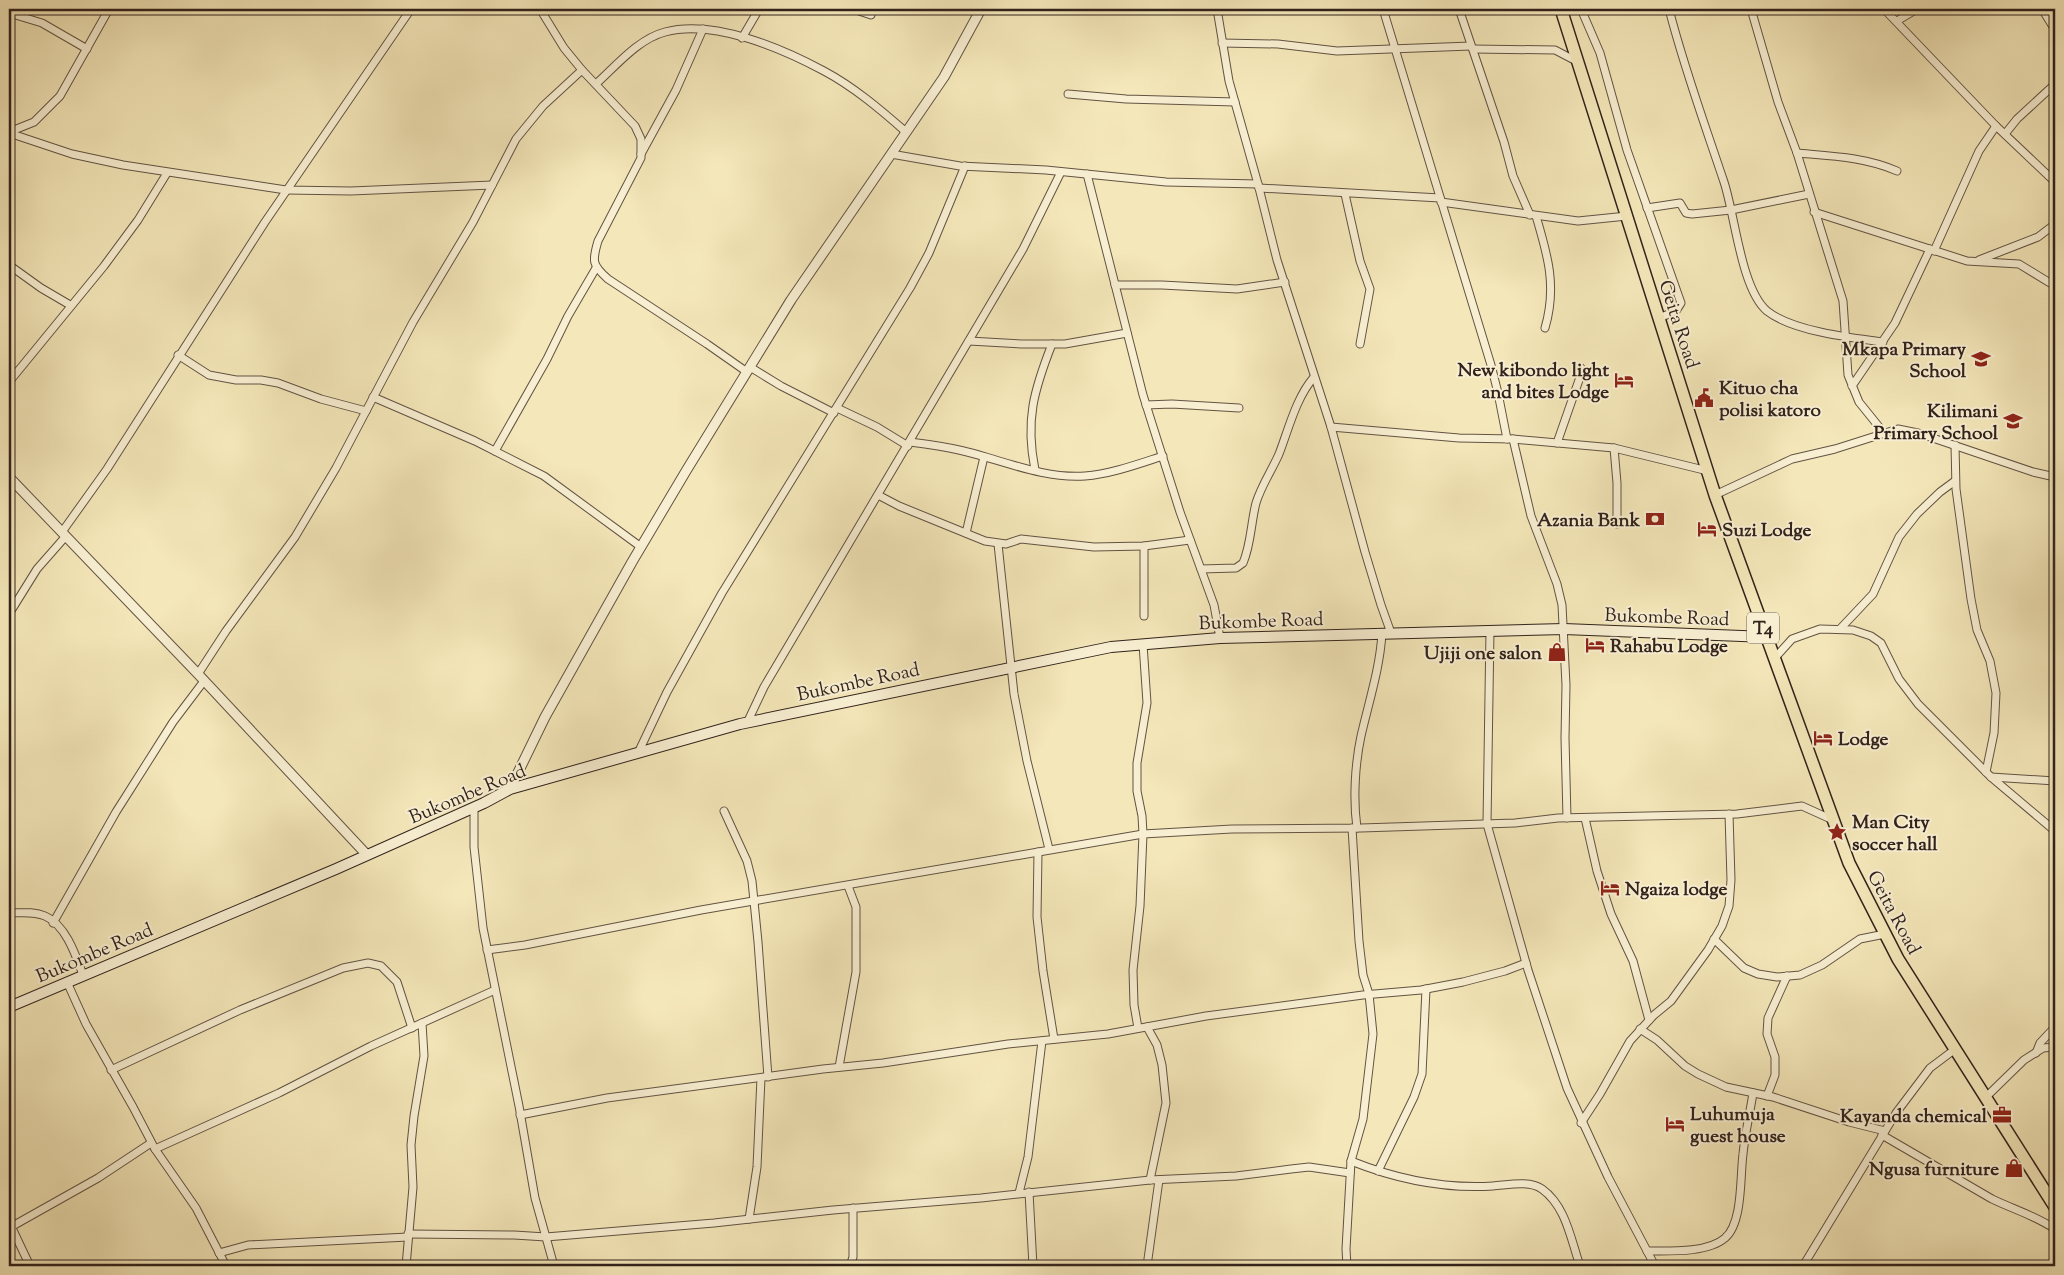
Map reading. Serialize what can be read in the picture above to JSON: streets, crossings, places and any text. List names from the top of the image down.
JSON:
{
  "streets": {
    "highway": ["Geita Road", "T4"],
    "main road": ["Bukombe Road"]
  },
  "crossings": [
    ["Geita Road", "Bukombe Road"]
  ],
  "places": {
    "school or university": ["Mkapa Primary School", "Kilimani Primary School"],
    "hotel": [
      "New kibondo light and bites Lodge",
      "Suzi Lodge",
      "Rahabu Lodge",
      "Lodge",
      "Ngaiza lodge",
      "Luhumuja guest house"
    ],
    "public building": ["Kituo cha polisi katoro"],
    "bank": ["Azania Bank"],
    "shop": ["Ujiji one salon", "Ngusa furniture"],
    "place": ["Man City soccer hall"],
    "office": ["Kayanda chemical"]
  }
}
